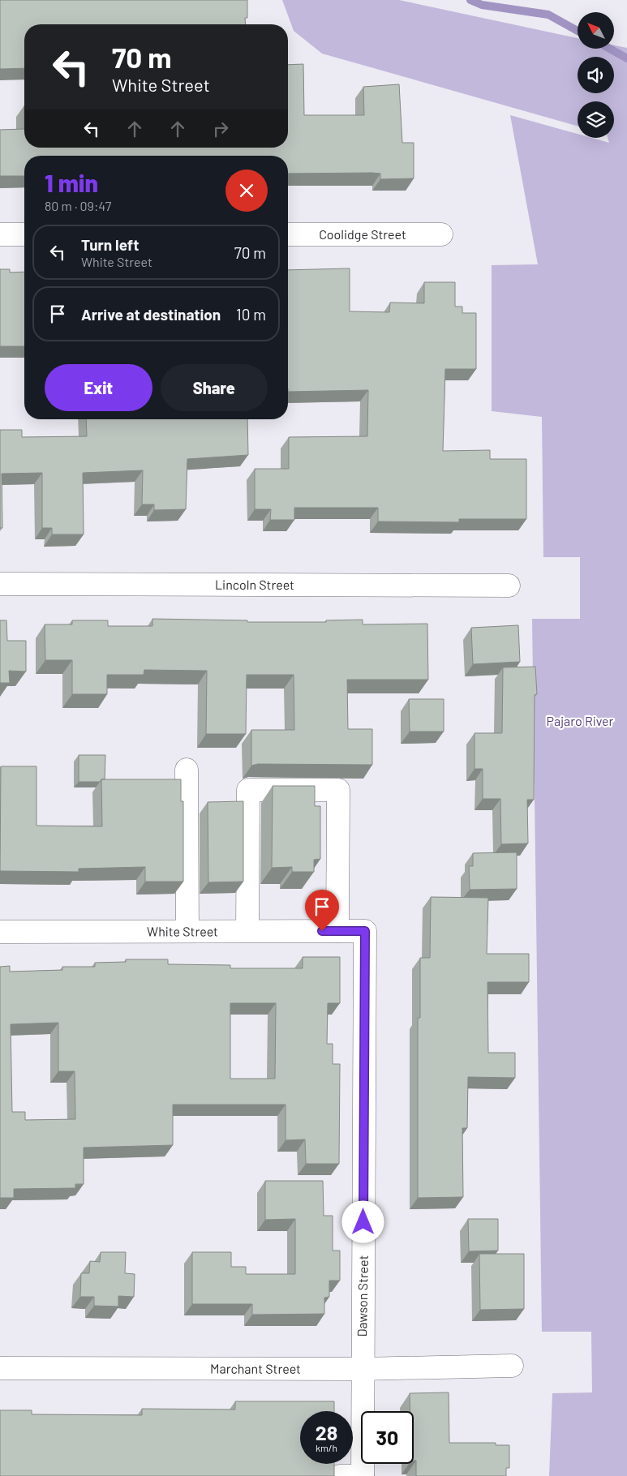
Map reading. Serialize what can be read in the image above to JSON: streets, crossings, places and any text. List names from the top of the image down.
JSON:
{
  "streets": {
    "street": [
      "Coolidge Street",
      "Lincoln Street",
      "White Street",
      "Dawson Street",
      "Marchant Street"
    ]
  },
  "crossings": [
    ["White Street", "Dawson Street"],
    ["Dawson Street", "Marchant Street"]
  ],
  "parks": ["Pajaro River"],
  "north": "top left",
  "page": {
    "turn": ["70 m", "White Street"],
    "heading": ["1 min", "80 m · 09:47"],
    "list": [
      {
        "name": "Turn left",
        "note": "White Street",
        "value": "70 m"
      },
      {
        "name": "Arrive at destination",
        "value": "10 m"
      }
    ],
    "buttons": ["Exit", "Share"],
    "speed": "28 km/h",
    "limit": "30"
  }
}
